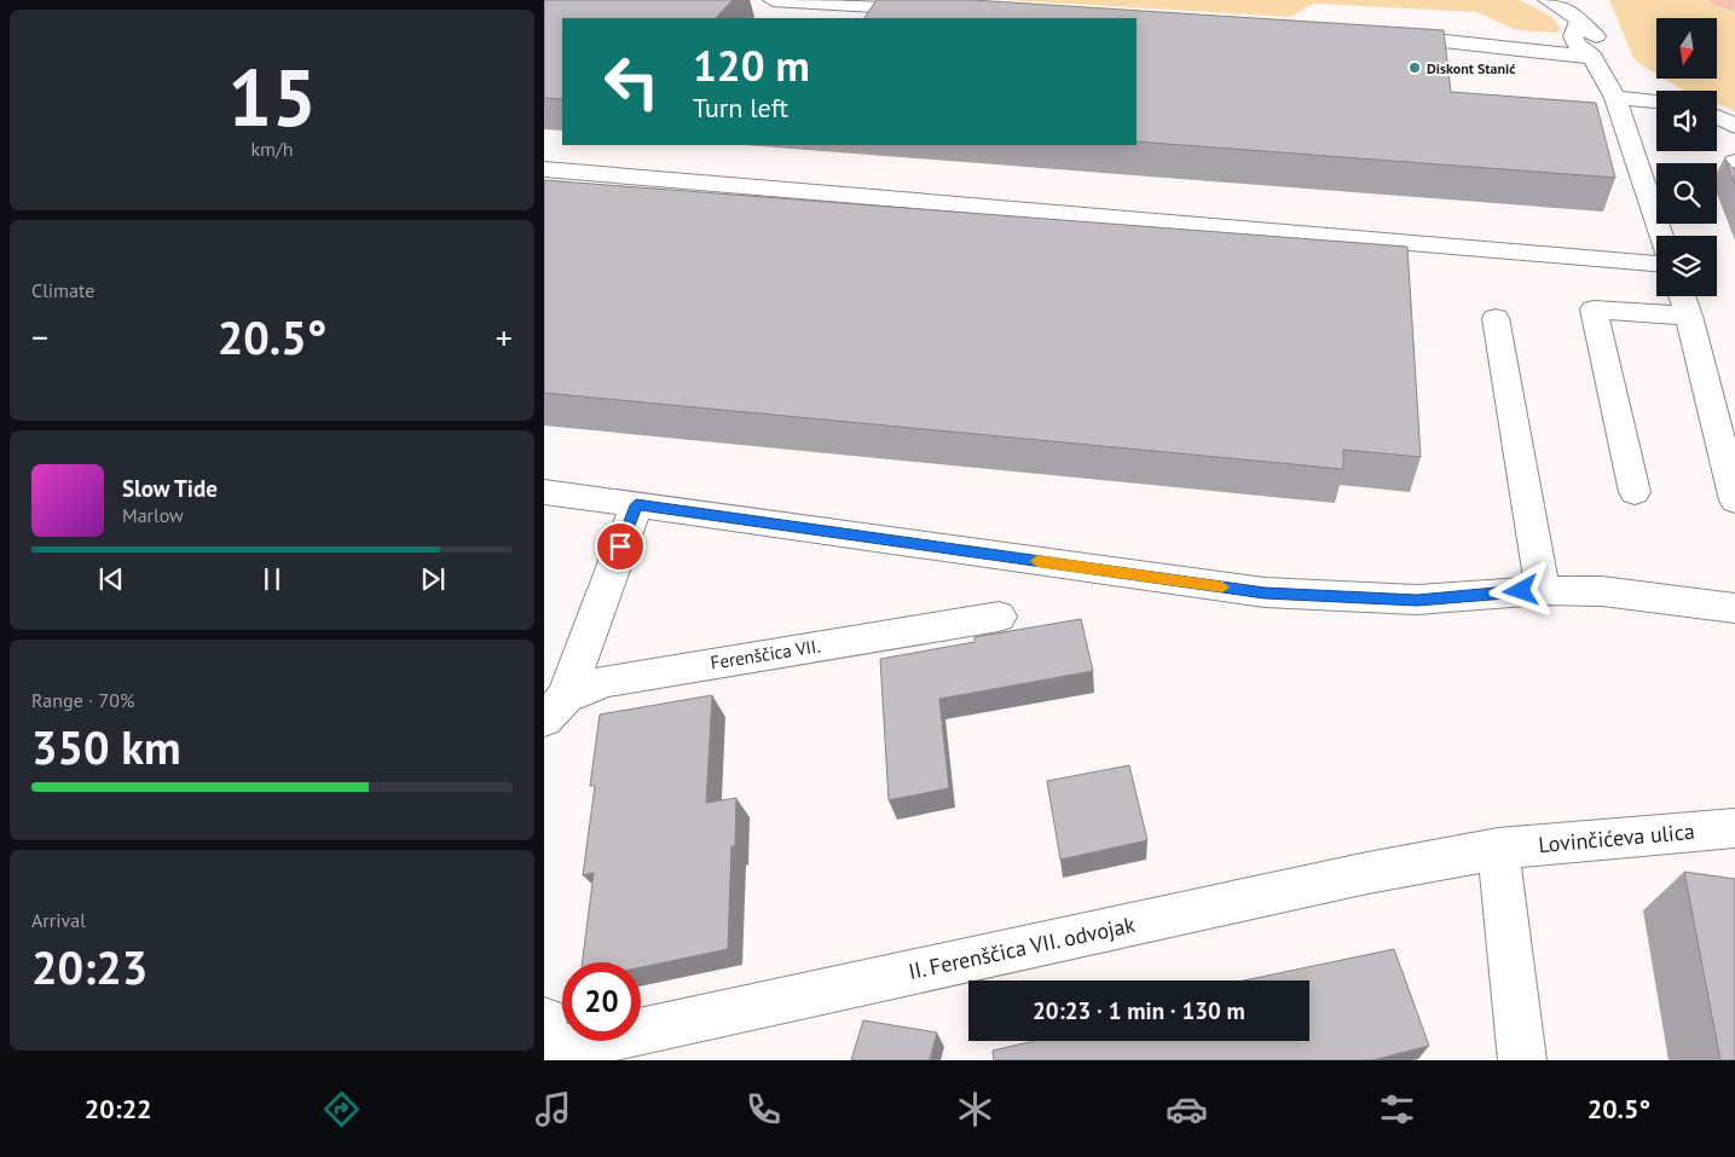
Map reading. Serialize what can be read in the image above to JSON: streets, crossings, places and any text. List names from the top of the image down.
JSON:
{
  "streets": {
    "street": ["Ferenščica VII.", "Lovinčićeva ulica", "II. Ferenščica VII. odvojak"]
  },
  "crossings": [
    ["Lovinčićeva ulica", "II. Ferenščica VII. odvojak"]
  ],
  "places": ["Diskont Stanić"],
  "north": "bottom",
  "page": {
    "tile": [
      ["15", "km/h"],
      "Climate",
      ["Range · 70%", "350 km"],
      ["Arrival", "20:23"]
    ],
    "turn": ["120 m", "Turn left"],
    "heat": ["−", "20.5°", "+"],
    "song": ["Slow Tide", "Marlow"],
    "limit": "20",
    "trip": "20:23 · 1 min · 130 m",
    "tabs": ["20:22", "20.5°"]
  }
}
